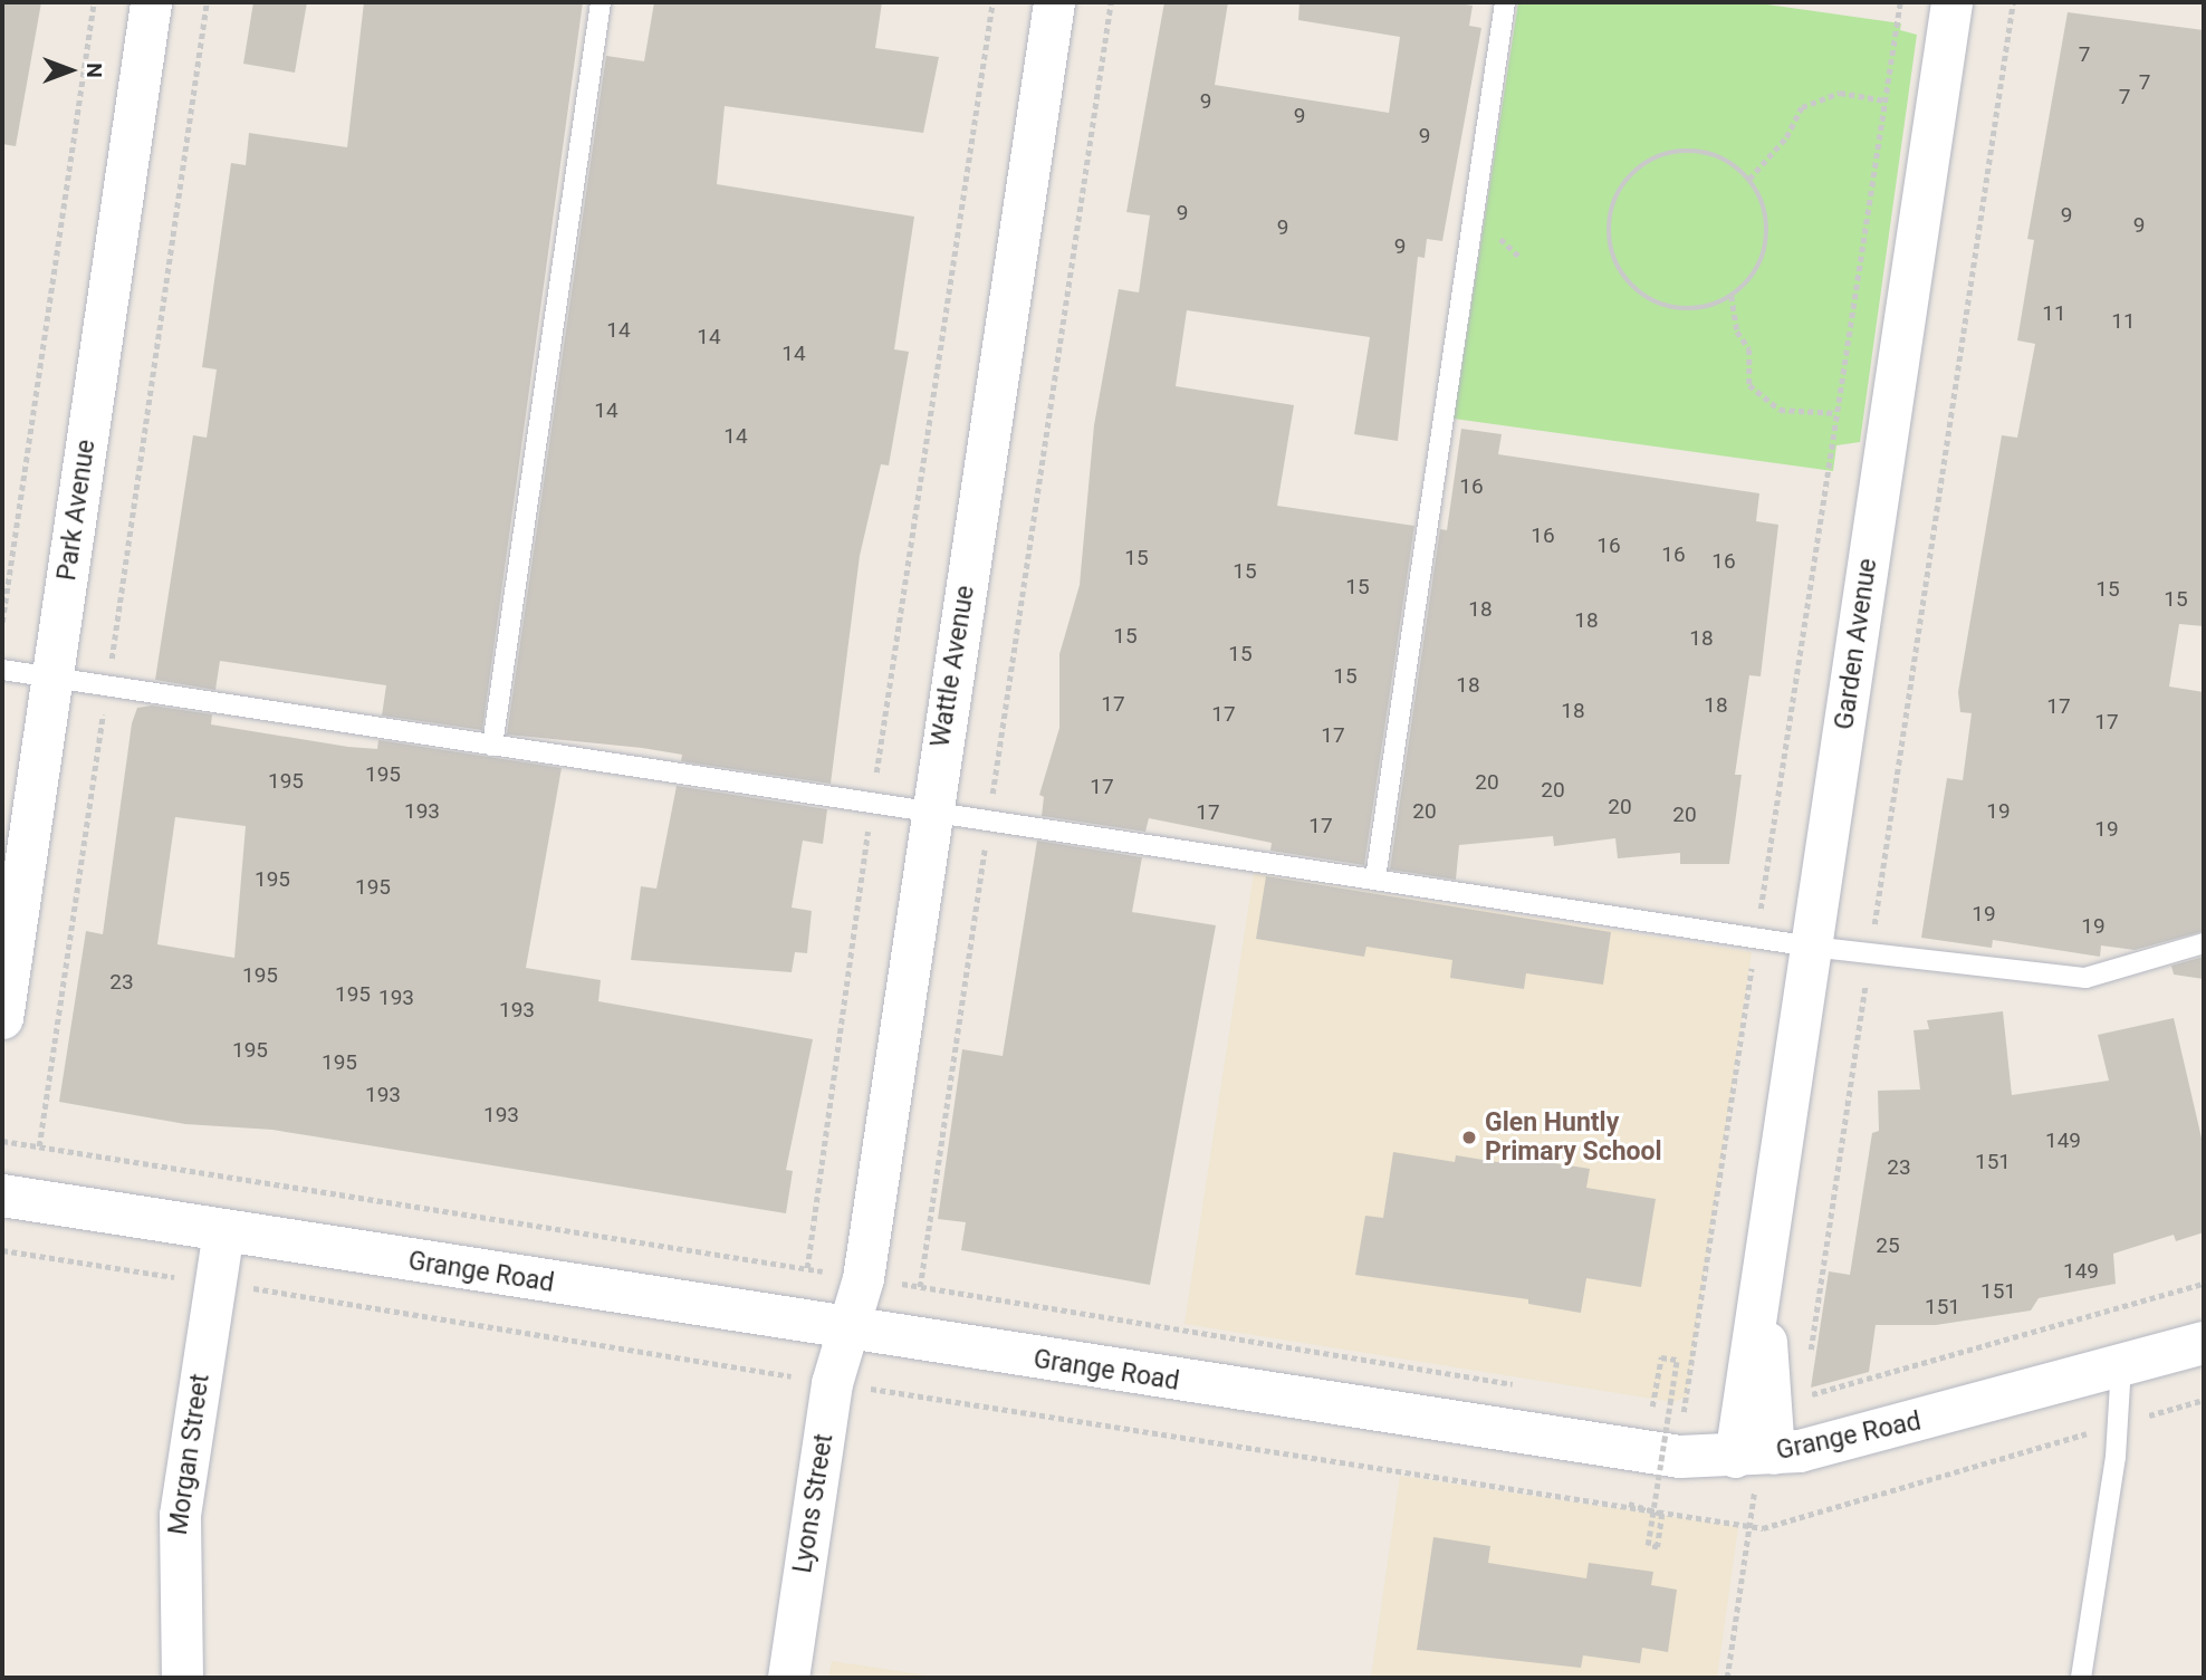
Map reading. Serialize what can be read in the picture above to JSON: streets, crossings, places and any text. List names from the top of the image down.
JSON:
{
  "streets": {
    "main road": ["Grange Road"],
    "street": [
      "Park Avenue",
      "Garden Avenue",
      "Wattle Avenue",
      "Morgan Street",
      "Lyons Street"
    ]
  },
  "crossings": [
    ["Garden Avenue", "Grange Road"],
    ["Wattle Avenue", "Grange Road"],
    ["Wattle Avenue", "Lyons Street"],
    ["Grange Road", "Morgan Street"],
    ["Grange Road", "Lyons Street"]
  ],
  "places": ["Glen Huntly Primary School"],
  "house_numbers": [
    "7",
    "7",
    "7",
    "9",
    "9",
    "9",
    "9",
    "9",
    "9",
    "9",
    "9",
    "11",
    "11",
    "14",
    "14",
    "14",
    "14",
    "14",
    "16",
    "16",
    "16",
    "16",
    "15",
    "16",
    "15",
    "15",
    "15",
    "15",
    "18",
    "18",
    "15",
    "18",
    "15",
    "15",
    "18",
    "17",
    "18",
    "17",
    "18",
    "17",
    "17",
    "17",
    "195",
    "195",
    "20",
    "17",
    "20",
    "20",
    "193",
    "20",
    "19",
    "17",
    "20",
    "17",
    "19",
    "195",
    "195",
    "19",
    "19",
    "195",
    "23",
    "195",
    "193",
    "193",
    "195",
    "195",
    "193",
    "193",
    "149",
    "151",
    "23",
    "25",
    "149",
    "151",
    "151"
  ],
  "north": "right"
}
